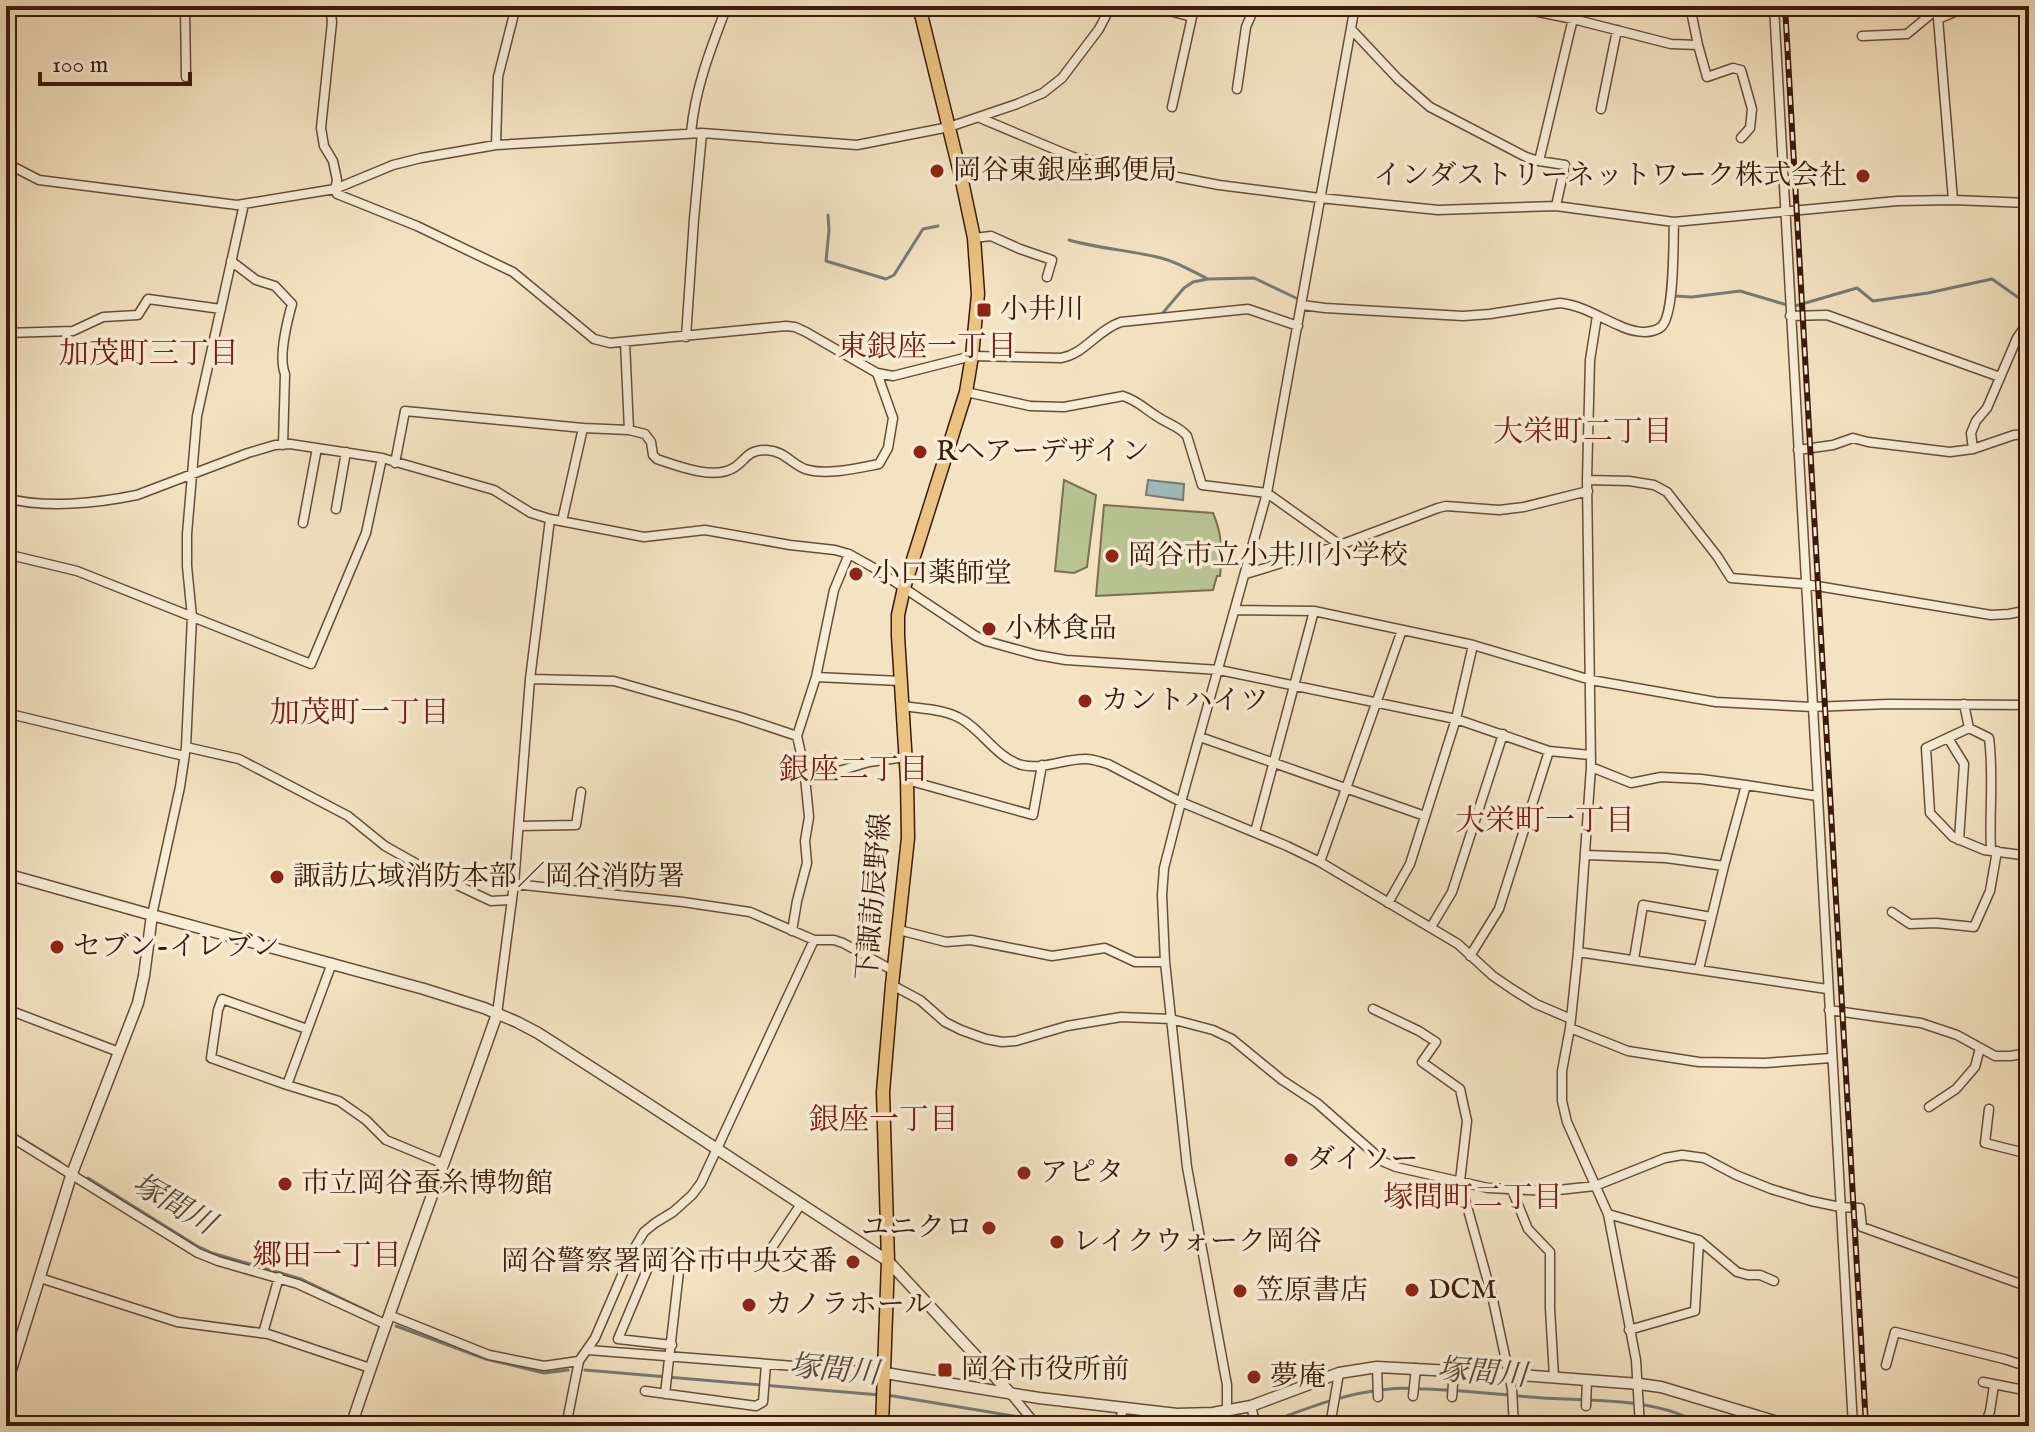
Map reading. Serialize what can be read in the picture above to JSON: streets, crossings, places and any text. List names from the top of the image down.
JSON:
{
  "streets": {
    "main road": ["下諏訪辰野線"]
  },
  "districts": [
    "東銀座一丁目",
    "加茂町三丁目",
    "大栄町二丁目",
    "加茂町一丁目",
    "銀座二丁目",
    "大栄町一丁目",
    "銀座一丁目",
    "塚間町二丁目",
    "郷田一丁目"
  ],
  "water": ["塚間川"],
  "places": {
    "other": [
      "岡谷東銀座郵便局",
      "インダストリーネットワーク株式会社",
      "Rヘアーデザイン",
      "岡谷市立小井川小学校",
      "小口薬師堂",
      "小林食品",
      "カントハイツ",
      "諏訪広域消防本部／岡谷消防署",
      "セブン-イレブン",
      "ダイソー",
      "アピタ",
      "市立岡谷蚕糸博物館",
      "ユニクロ",
      "レイクウォーク岡谷",
      "岡谷警察署岡谷市中央交番",
      "DCM",
      "笠原書店",
      "カノラホール",
      "夢庵"
    ],
    "transit": ["小井川", "岡谷市役所前"]
  },
  "scale_bar": "100 m"
}
